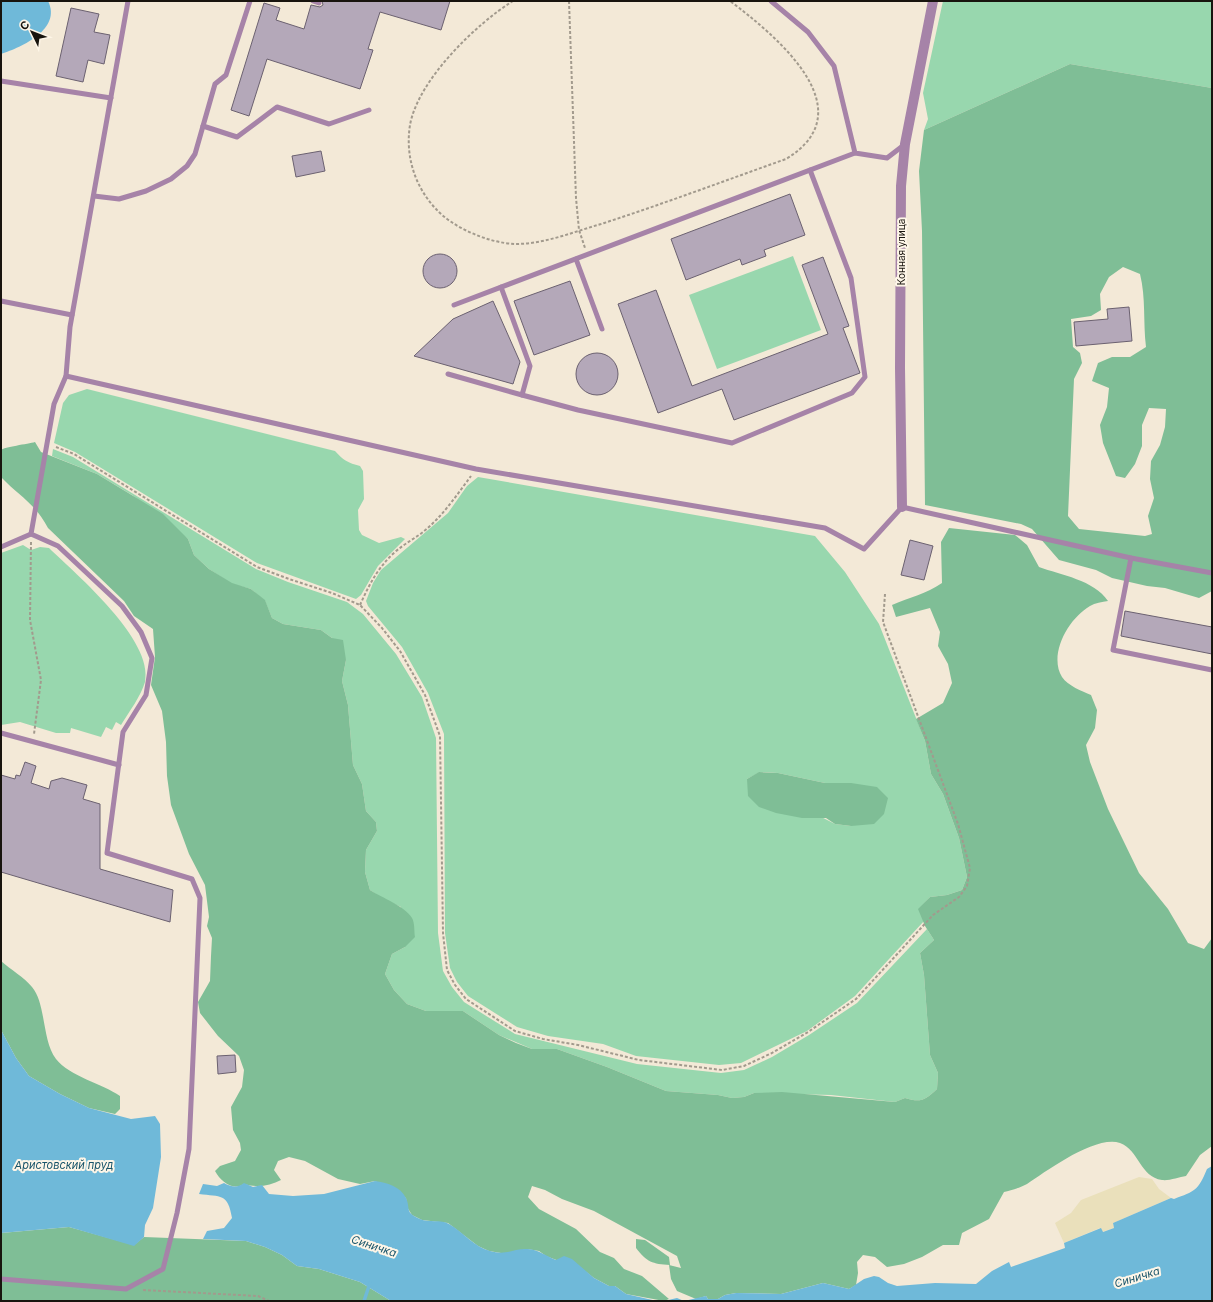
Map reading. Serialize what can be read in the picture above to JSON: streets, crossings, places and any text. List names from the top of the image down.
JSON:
{
  "streets": {
    "street": ["Конная улица"]
  },
  "water": ["Аристовский пруд", "Синичка"],
  "north": "top left"
}
